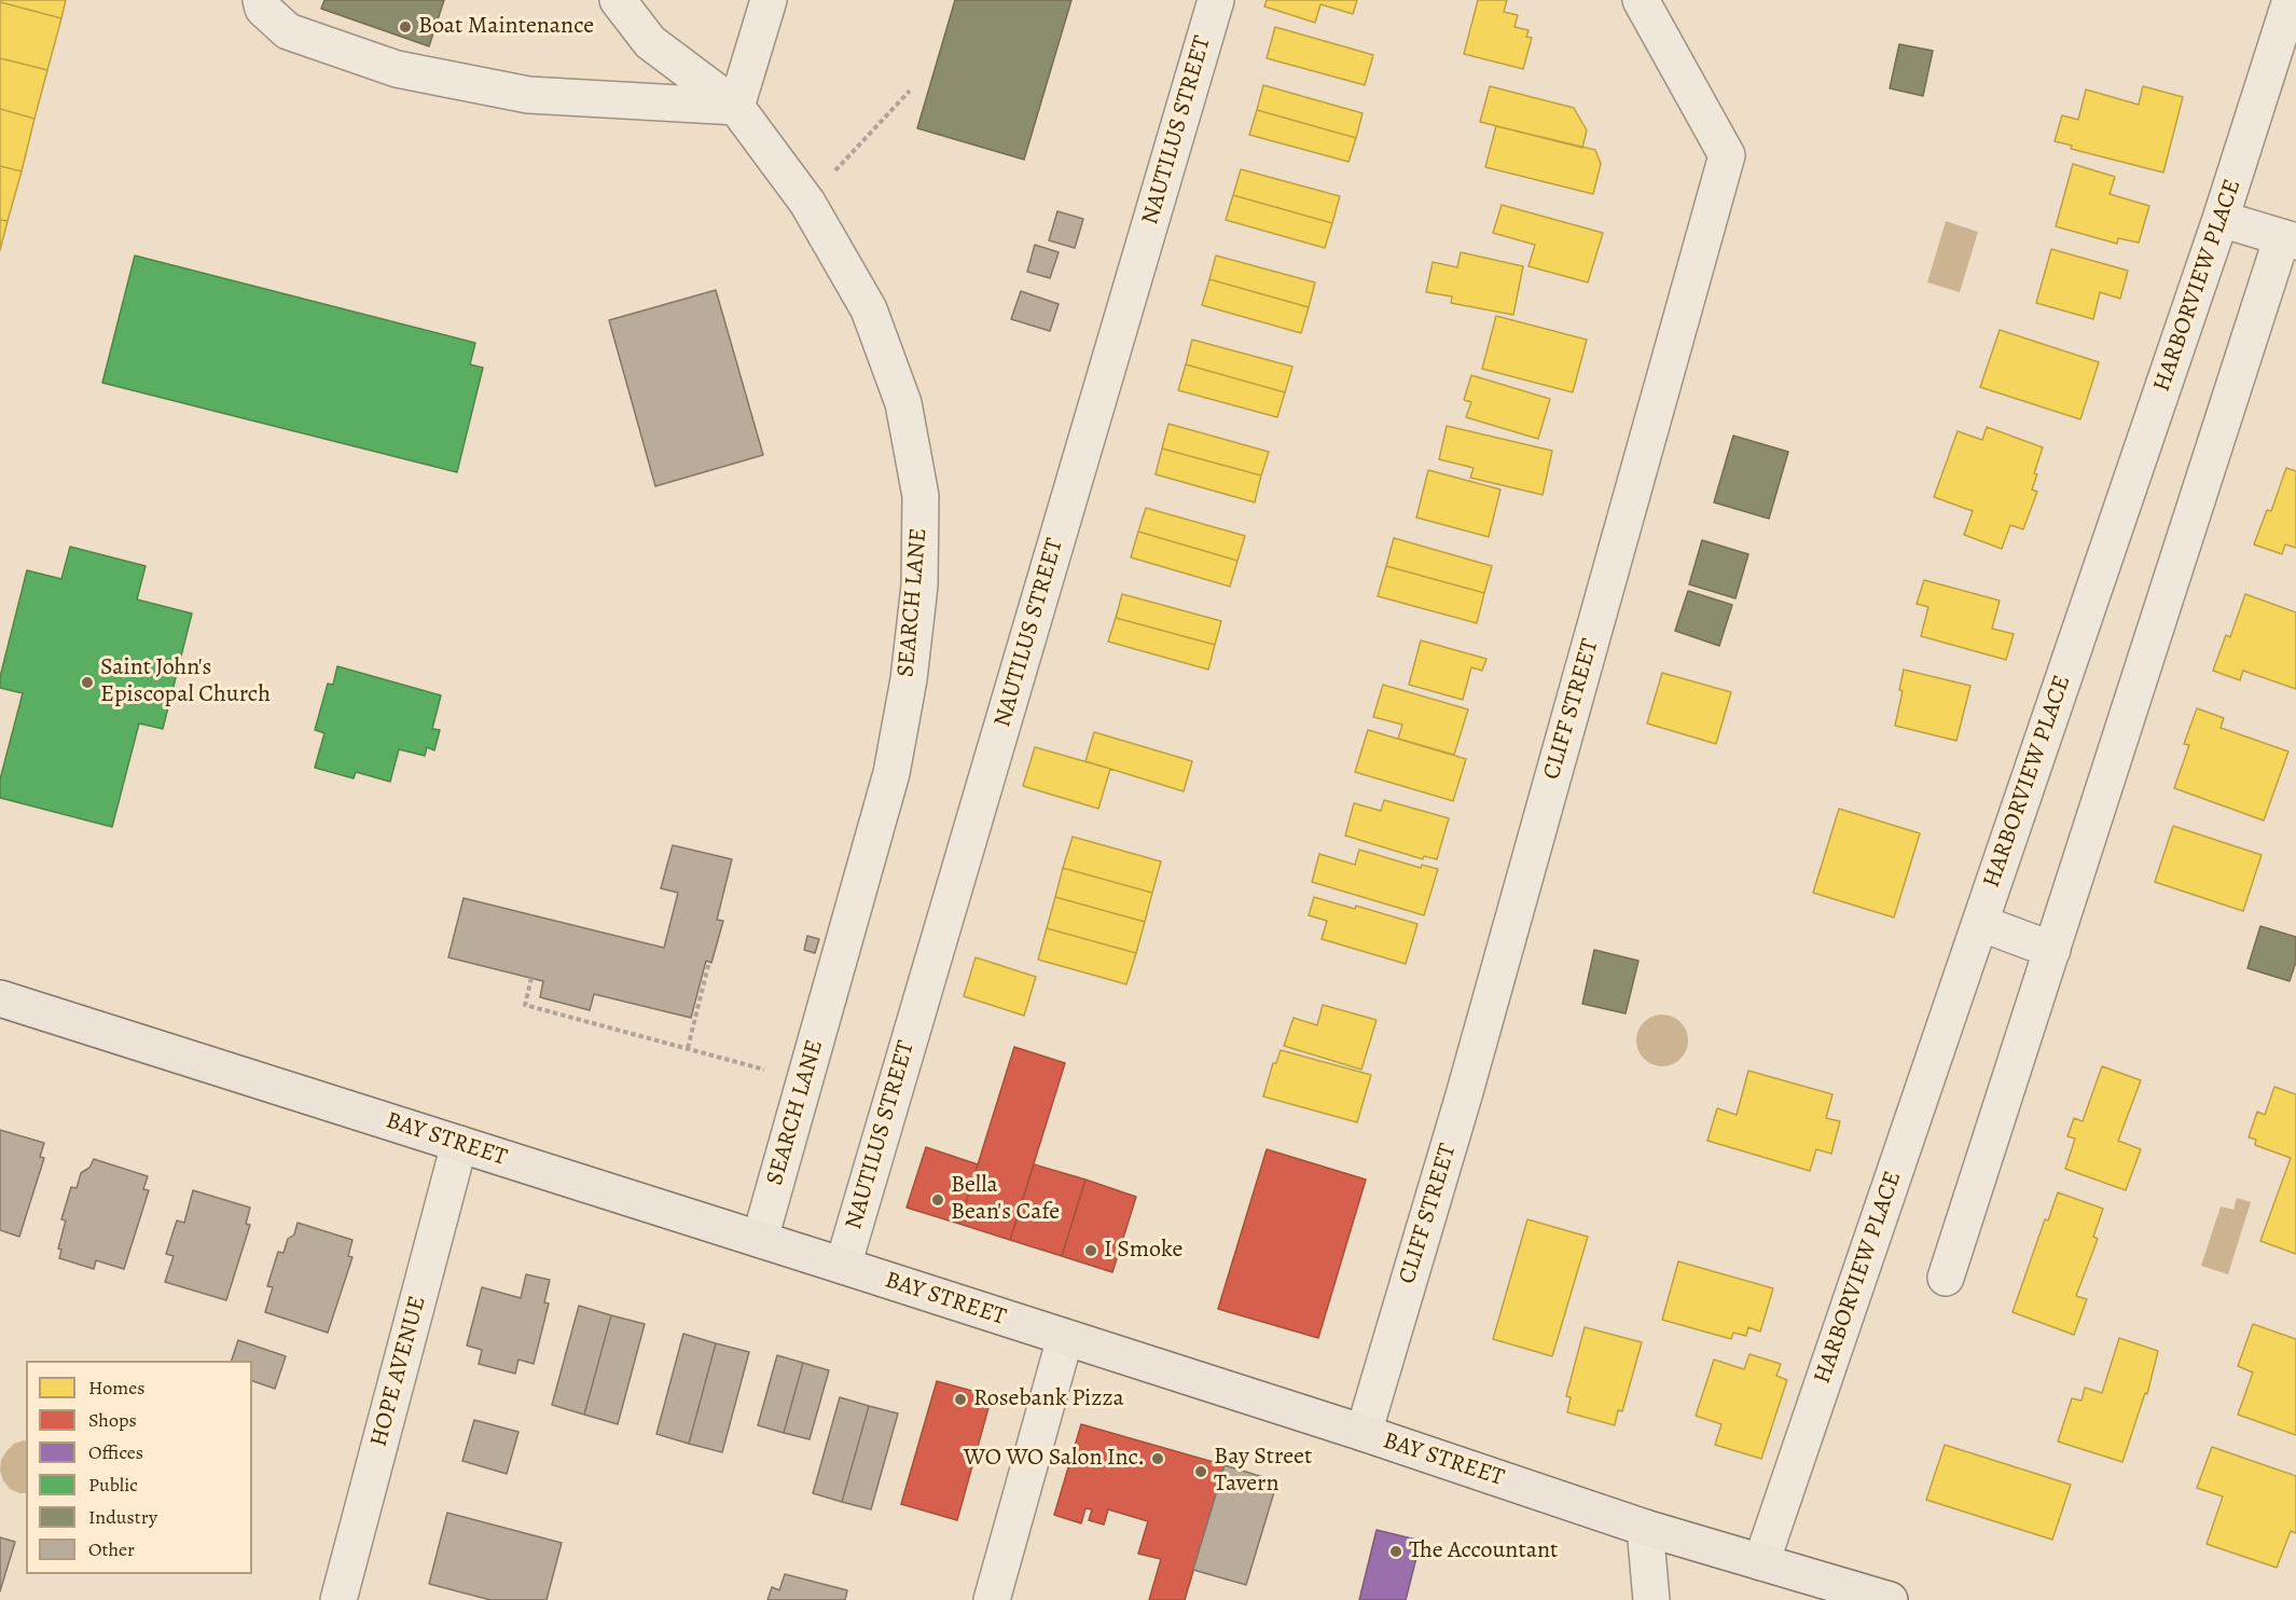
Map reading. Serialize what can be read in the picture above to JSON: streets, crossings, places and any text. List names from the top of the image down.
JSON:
{
  "streets": {
    "main road": ["BAY STREET"],
    "street": [
      "NAUTILUS STREET",
      "HARBORVIEW PLACE",
      "SEARCH LANE",
      "CLIFF STREET",
      "HOPE AVENUE"
    ]
  },
  "crossings": [
    ["NAUTILUS STREET", "BAY STREET"],
    ["HARBORVIEW PLACE", "BAY STREET"],
    ["SEARCH LANE", "BAY STREET"],
    ["CLIFF STREET", "BAY STREET"],
    ["BAY STREET", "HOPE AVENUE"]
  ],
  "places": [
    "Boat Maintenance",
    "Saint John's Episcopal Church",
    "Bella Bean's Cafe",
    "I Smoke",
    "Rosebank Pizza",
    "WO WO Salon Inc.",
    "Bay Street Tavern",
    "The Accountant"
  ],
  "legend": [
    "Homes",
    "Shops",
    "Offices",
    "Public",
    "Industry",
    "Other"
  ]
}
